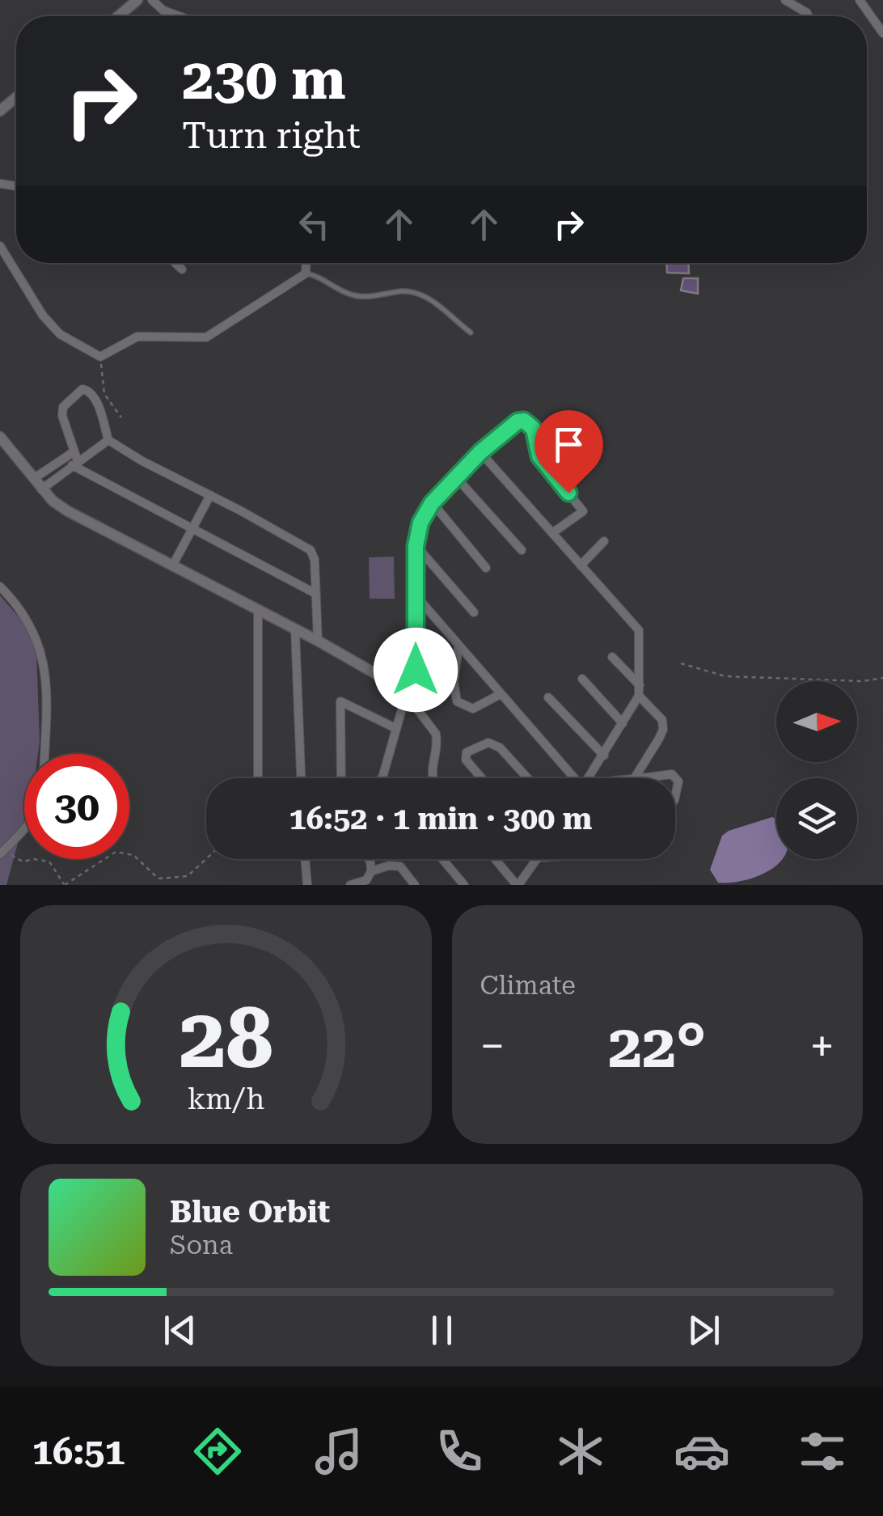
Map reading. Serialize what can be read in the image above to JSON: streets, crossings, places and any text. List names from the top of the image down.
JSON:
{
  "north": "right",
  "page": {
    "turn": ["230 m", "Turn right"],
    "limit": "30",
    "trip": "16:52 · 1 min · 300 m",
    "tile": "Climate",
    "heat": ["−", "22°", "+"],
    "song": ["Blue Orbit", "Sona"],
    "tabs": "16:51",
    "gauge": ["28", "km/h"]
  }
}
